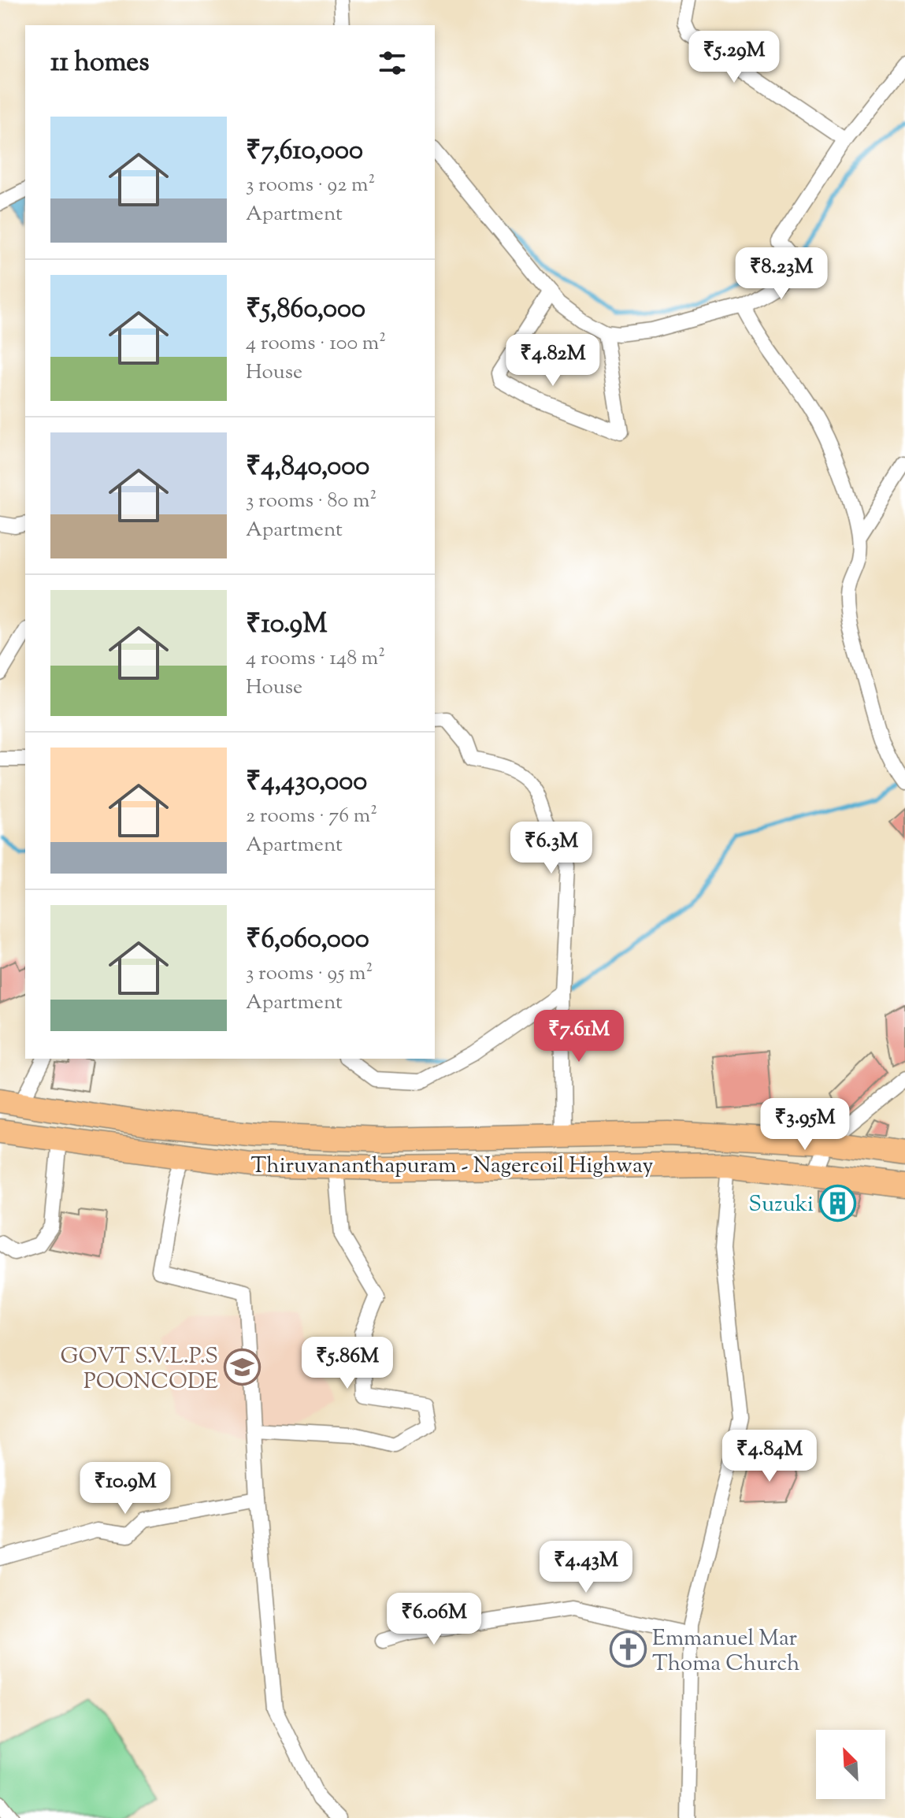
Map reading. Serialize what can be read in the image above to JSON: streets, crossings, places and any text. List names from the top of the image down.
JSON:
{
  "streets": {
    "main road": ["Thiruvananthapuram - Nagercoil Highway"]
  },
  "places": {
    "building": ["Suzuki"],
    "school or university": ["GOVT S.V.L.P.S POONCODE"],
    "church": ["Emmanuel Mar Thoma Church"]
  },
  "north": "top left",
  "page": {
    "heading": "11 homes",
    "price": [
      "₹5.29M",
      "₹8.23M",
      "₹4.82M",
      "₹6.3M",
      "₹7.61M",
      "₹3.95M",
      "₹5.86M",
      "₹4.84M",
      "₹10.9M",
      "₹4.43M",
      "₹6.06M"
    ],
    "list": [
      {
        "name": "₹7,610,000",
        "note": "3 rooms · 92 m² · Apartment"
      },
      {
        "name": "₹5,860,000",
        "note": "4 rooms · 100 m² · House"
      },
      {
        "name": "₹4,840,000",
        "note": "3 rooms · 80 m² · Apartment"
      },
      {
        "name": "₹10.9M",
        "note": "4 rooms · 148 m² · House"
      },
      {
        "name": "₹4,430,000",
        "note": "2 rooms · 76 m² · Apartment"
      },
      {
        "name": "₹6,060,000",
        "note": "3 rooms · 95 m² · Apartment"
      }
    ]
  }
}
